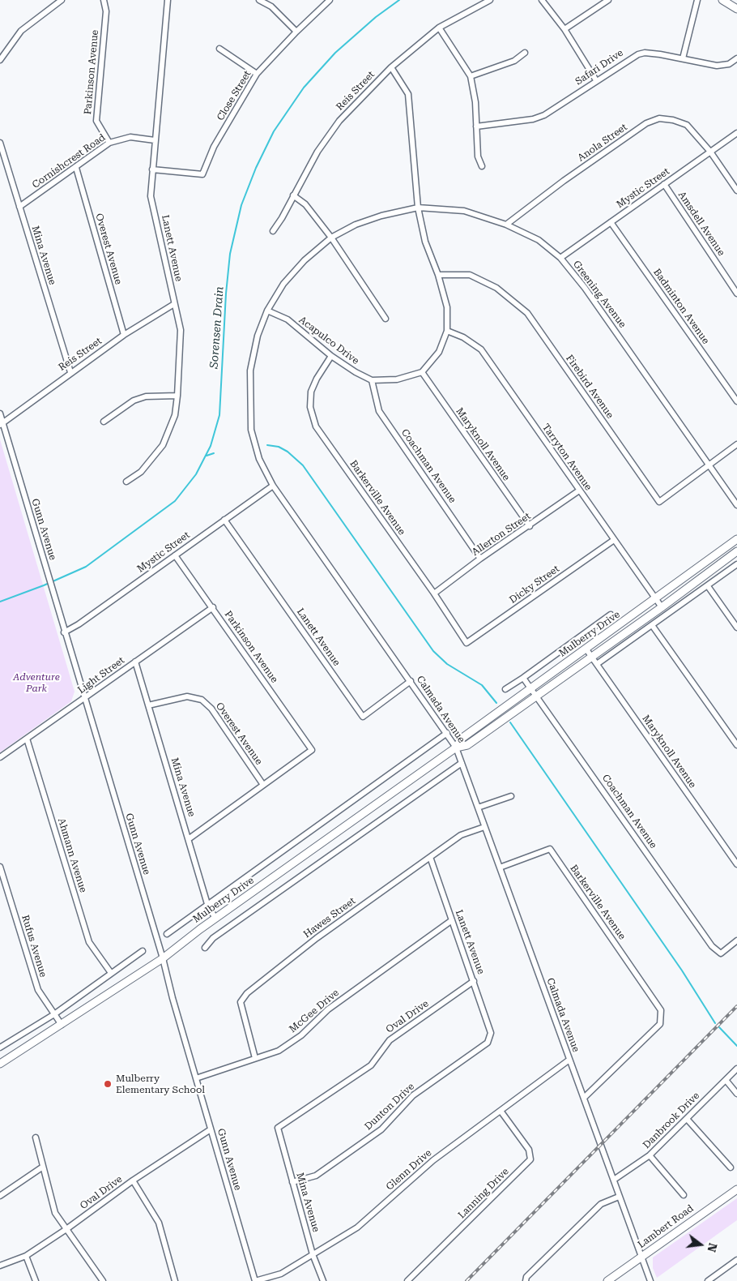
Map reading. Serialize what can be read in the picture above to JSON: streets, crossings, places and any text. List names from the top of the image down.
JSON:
{
  "streets": {
    "main road": ["Mulberry Drive", "Lambert Road"],
    "street": [
      "Safari Drive",
      "Parkinson Avenue",
      "Reis Street",
      "Close Street",
      "Anola Street",
      "Cornishcrest Road",
      "Mystic Street",
      "Amsdell Avenue",
      "Lanett Avenue",
      "Overest Avenue",
      "Mina Avenue",
      "Greening Avenue",
      "Badminton Avenue",
      "Acapulco Drive",
      "Firebird Avenue",
      "Maryknoll Avenue",
      "Tarryton Avenue",
      "Coachman Avenue",
      "Barkerville Avenue",
      "Gunn Avenue",
      "Allerton Street",
      "Dicky Street",
      "Light Street",
      "Calmada Avenue",
      "Ahmann Avenue",
      "Hawes Street",
      "Rufus Avenue",
      "McGee Drive",
      "Oval Drive",
      "Dunton Drive",
      "Danbrook Drive",
      "Glenn Drive",
      "Lanning Drive"
    ]
  },
  "crossings": [
    ["Parkinson Avenue", "Cornishcrest Road"],
    ["Parkinson Avenue", "Mystic Street"],
    ["Parkinson Avenue", "Overest Avenue"],
    ["Parkinson Avenue", "Light Street"],
    ["Reis Street", "Lanett Avenue"],
    ["Reis Street", "Overest Avenue"],
    ["Reis Street", "Mina Avenue"],
    ["Reis Street", "Gunn Avenue"],
    ["Close Street", "Lanett Avenue"],
    ["Anola Street", "Mystic Street"],
    ["Anola Street", "Greening Avenue"],
    ["Cornishcrest Road", "Lanett Avenue"],
    ["Cornishcrest Road", "Overest Avenue"],
    ["Cornishcrest Road", "Mina Avenue"],
    ["Mystic Street", "Amsdell Avenue"],
    ["Mystic Street", "Lanett Avenue"],
    ["Mystic Street", "Greening Avenue"],
    ["Mystic Street", "Badminton Avenue"],
    ["Mystic Street", "Gunn Avenue"],
    ["Mystic Street", "Calmada Avenue"],
    ["Lanett Avenue", "Calmada Avenue"],
    ["Lanett Avenue", "Hawes Street"],
    ["Lanett Avenue", "McGee Drive"],
    ["Lanett Avenue", "Oval Drive"],
    ["Lanett Avenue", "Dunton Drive"],
    ["Overest Avenue", "Mina Avenue"],
    ["Mina Avenue", "Mulberry Drive"],
    ["Mina Avenue", "Light Street"],
    ["Mina Avenue", "Oval Drive"],
    ["Mina Avenue", "Dunton Drive"],
    ["Mina Avenue", "Glenn Drive"],
    ["Greening Avenue", "Firebird Avenue"],
    ["Greening Avenue", "Calmada Avenue"],
    ["Acapulco Drive", "Maryknoll Avenue"],
    ["Acapulco Drive", "Coachman Avenue"],
    ["Acapulco Drive", "Barkerville Avenue"],
    ["Acapulco Drive", "Calmada Avenue"],
    ["Maryknoll Avenue", "Allerton Street"],
    ["Maryknoll Avenue", "Mulberry Drive"],
    ["Tarryton Avenue", "Allerton Street"],
    ["Tarryton Avenue", "Dicky Street"],
    ["Tarryton Avenue", "Mulberry Drive"],
    ["Coachman Avenue", "Allerton Street"],
    ["Coachman Avenue", "Mulberry Drive"],
    ["Barkerville Avenue", "Allerton Street"],
    ["Barkerville Avenue", "Dicky Street"],
    ["Barkerville Avenue", "Calmada Avenue"],
    ["Gunn Avenue", "Mulberry Drive"],
    ["Gunn Avenue", "Light Street"],
    ["Gunn Avenue", "McGee Drive"],
    ["Gunn Avenue", "Oval Drive"],
    ["Gunn Avenue", "Glenn Drive"],
    ["Mulberry Drive", "Calmada Avenue"],
    ["Mulberry Drive", "Rufus Avenue"],
    ["Light Street", "Ahmann Avenue"],
    ["Calmada Avenue", "Hawes Street"],
    ["Calmada Avenue", "Danbrook Drive"],
    ["Calmada Avenue", "Glenn Drive"],
    ["Calmada Avenue", "Lambert Road"],
    ["Hawes Street", "McGee Drive"],
    ["Glenn Drive", "Lanning Drive"]
  ],
  "water": ["Sorensen Drain"],
  "parks": ["Adventure Park"],
  "places": ["Mulberry Elementary School"],
  "north": "right"
}
